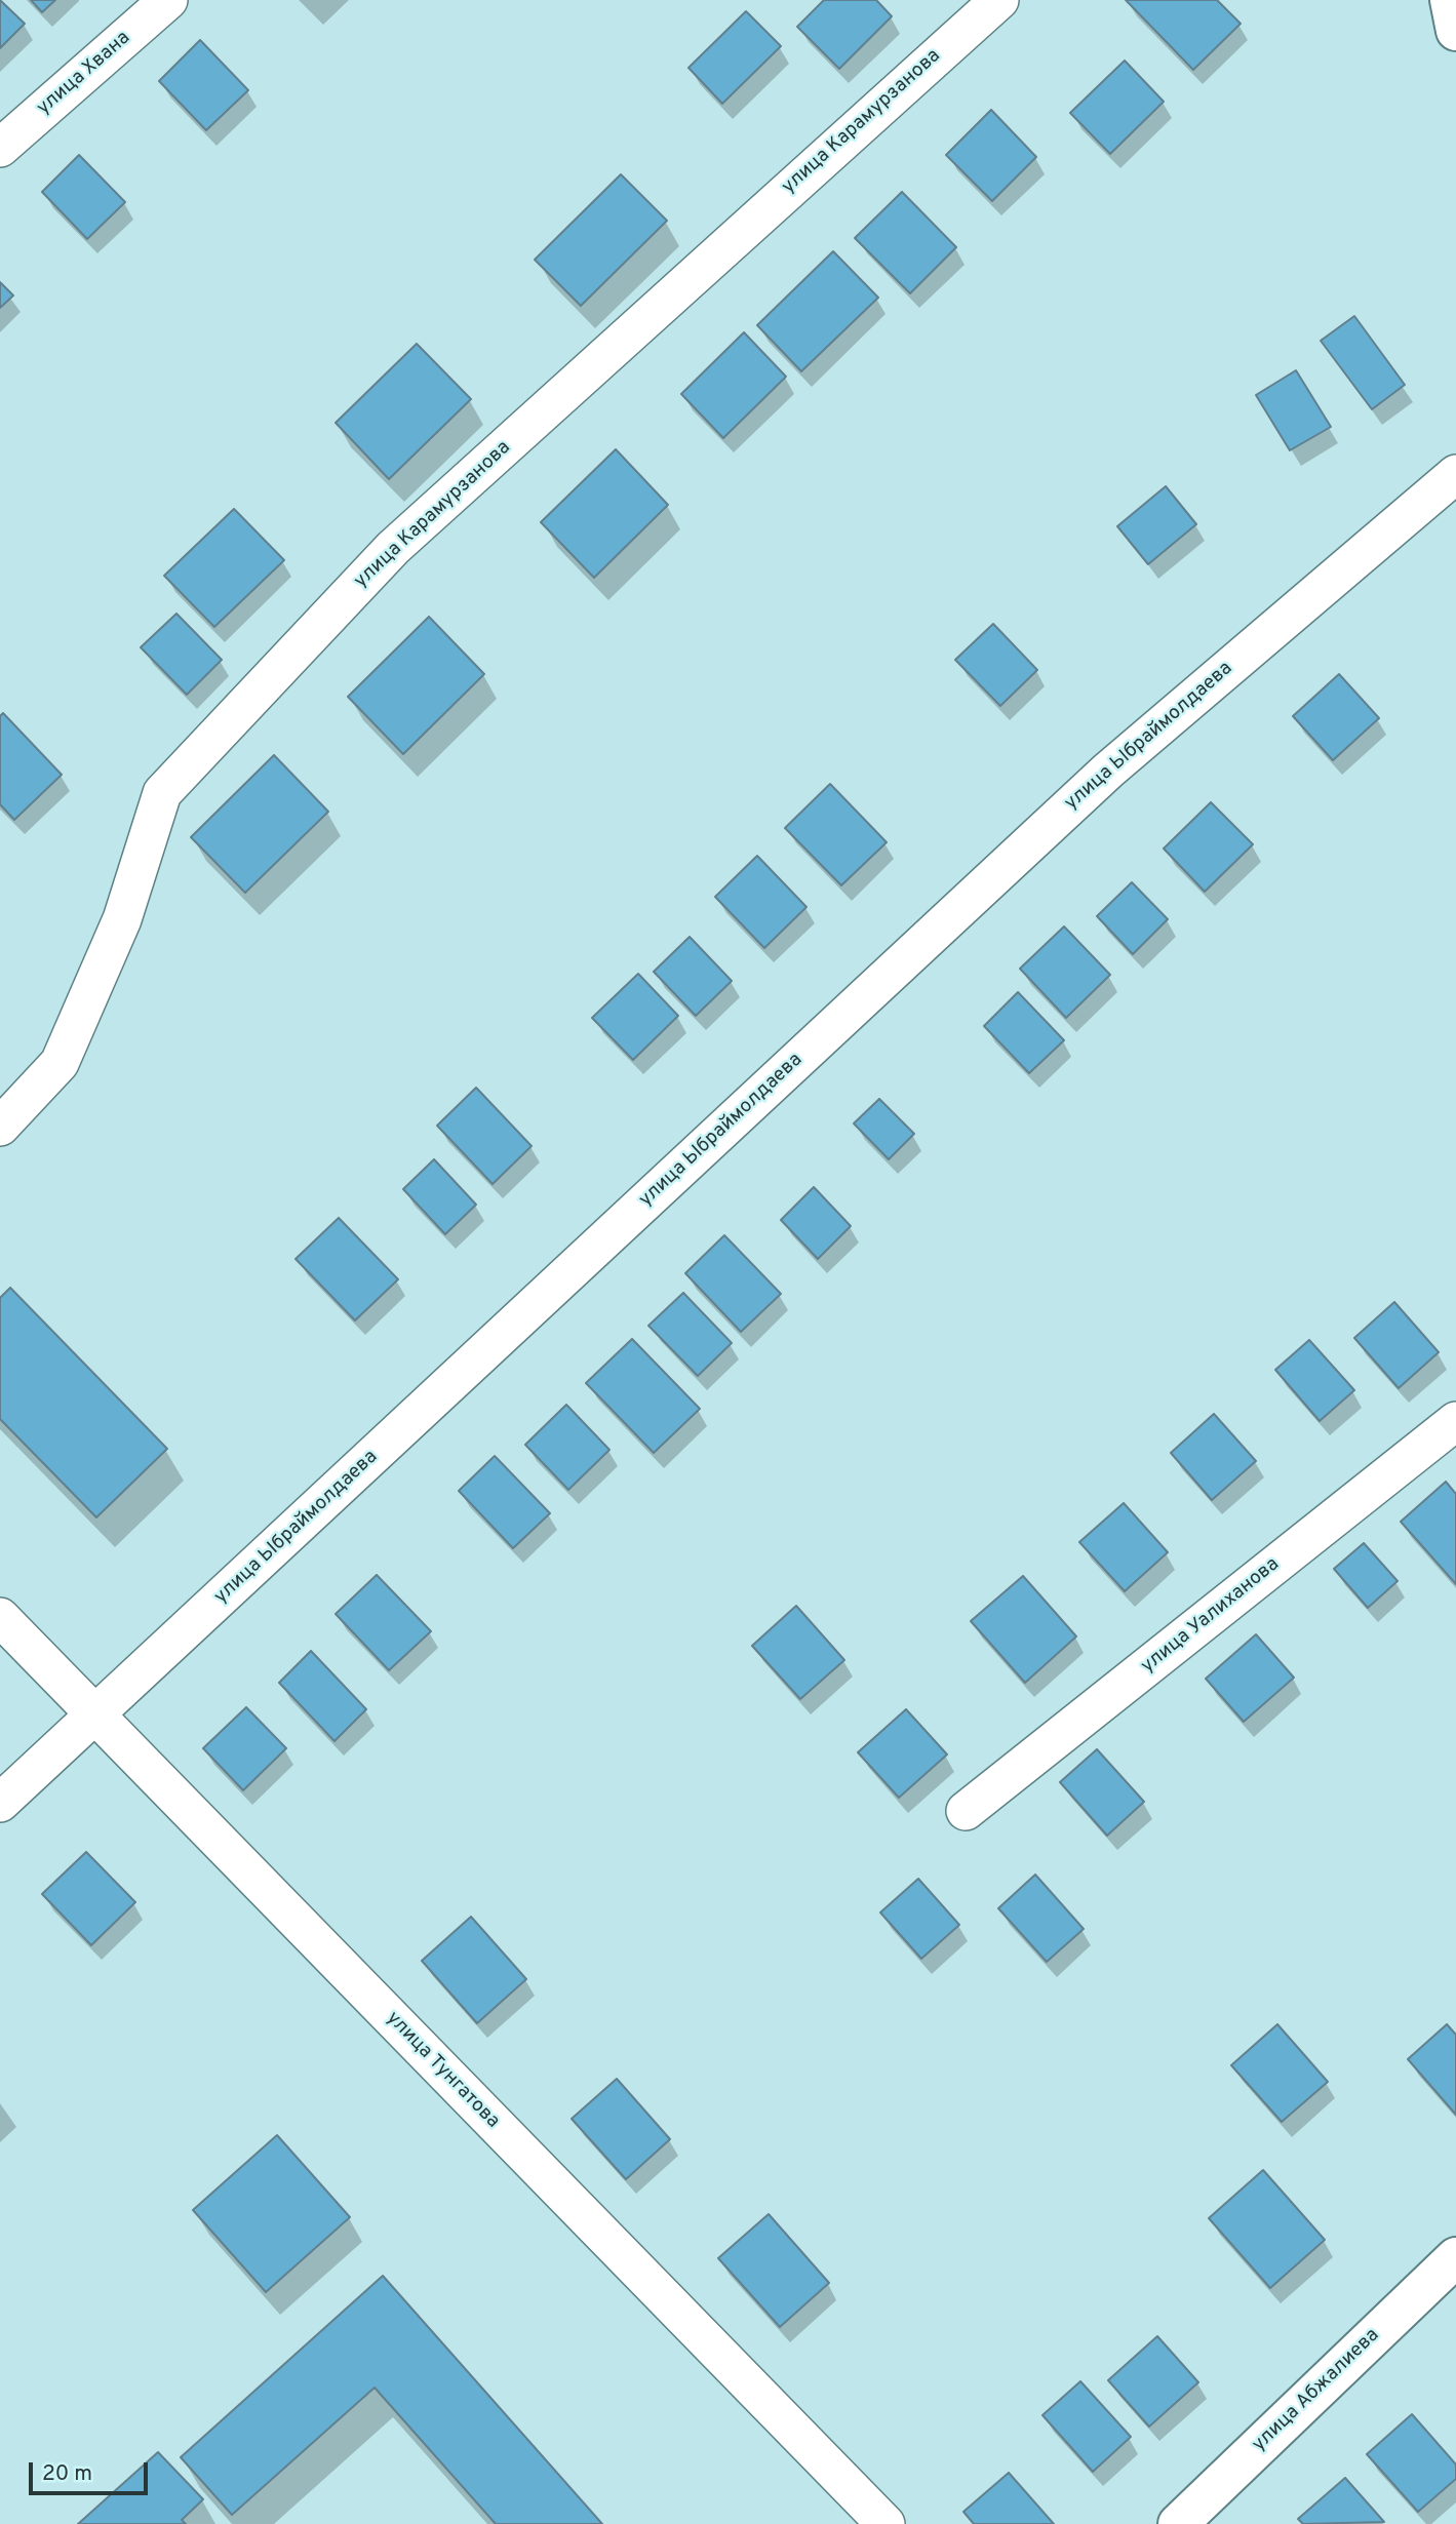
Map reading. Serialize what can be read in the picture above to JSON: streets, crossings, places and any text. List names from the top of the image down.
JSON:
{
  "streets": {
    "street": [
      "улица Хвана",
      "улица Карамурзанова",
      "улица Ыбраймолдаева",
      "улица Уалиханова",
      "улица Тунгатова",
      "улица Абжалиева"
    ]
  },
  "crossings": [
    ["улица Ыбраймолдаева", "улица Тунгатова"]
  ],
  "scale_bar": "20 m"
}
